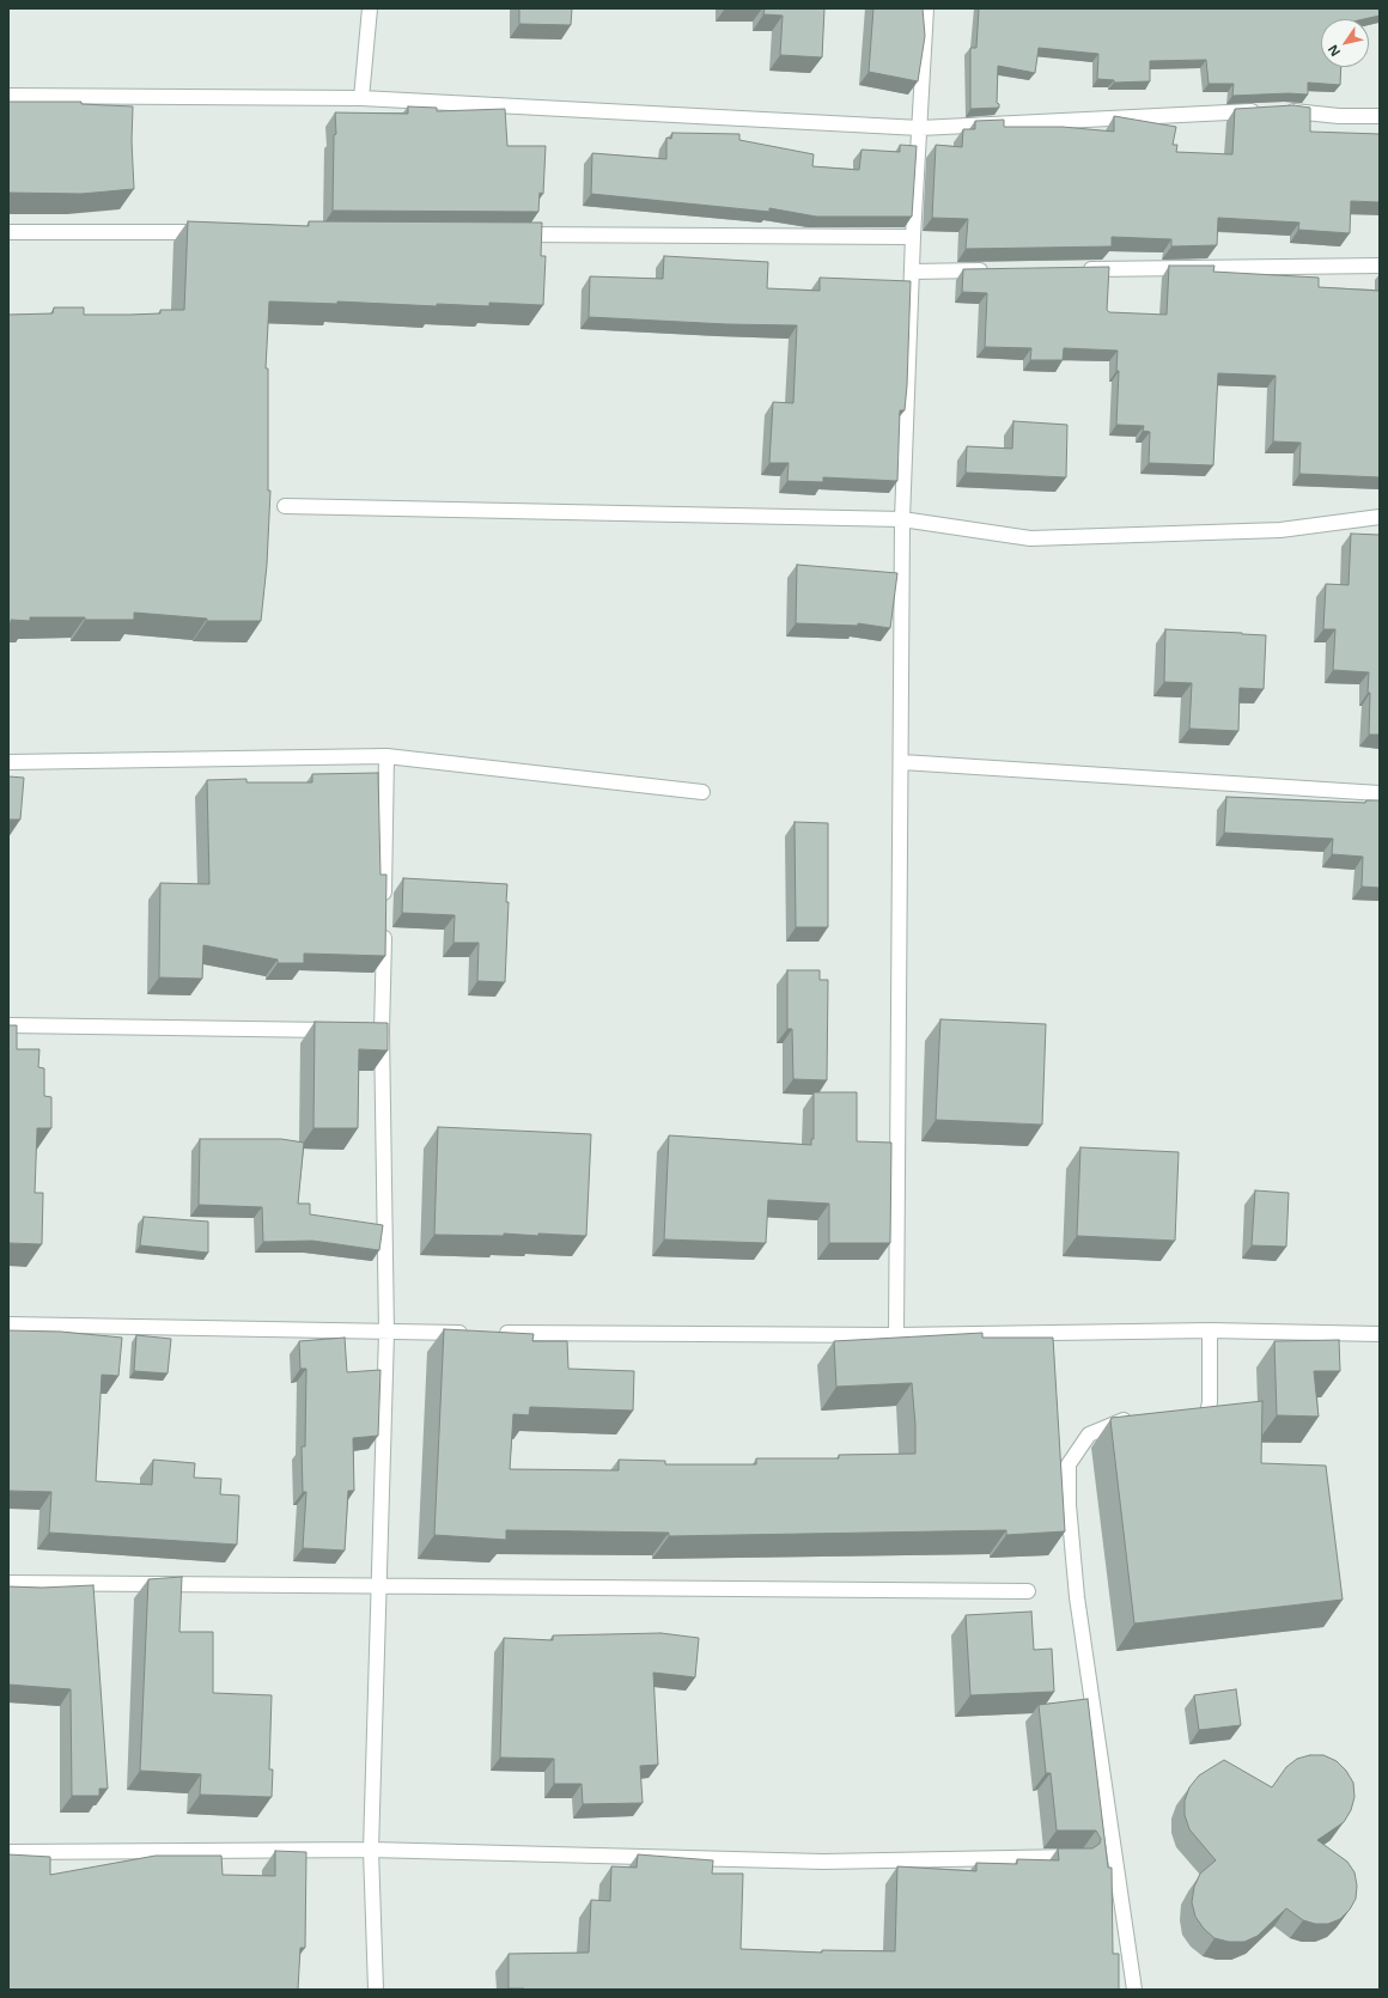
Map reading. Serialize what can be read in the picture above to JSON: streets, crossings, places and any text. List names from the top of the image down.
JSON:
{
  "north": "bottom left"
}
